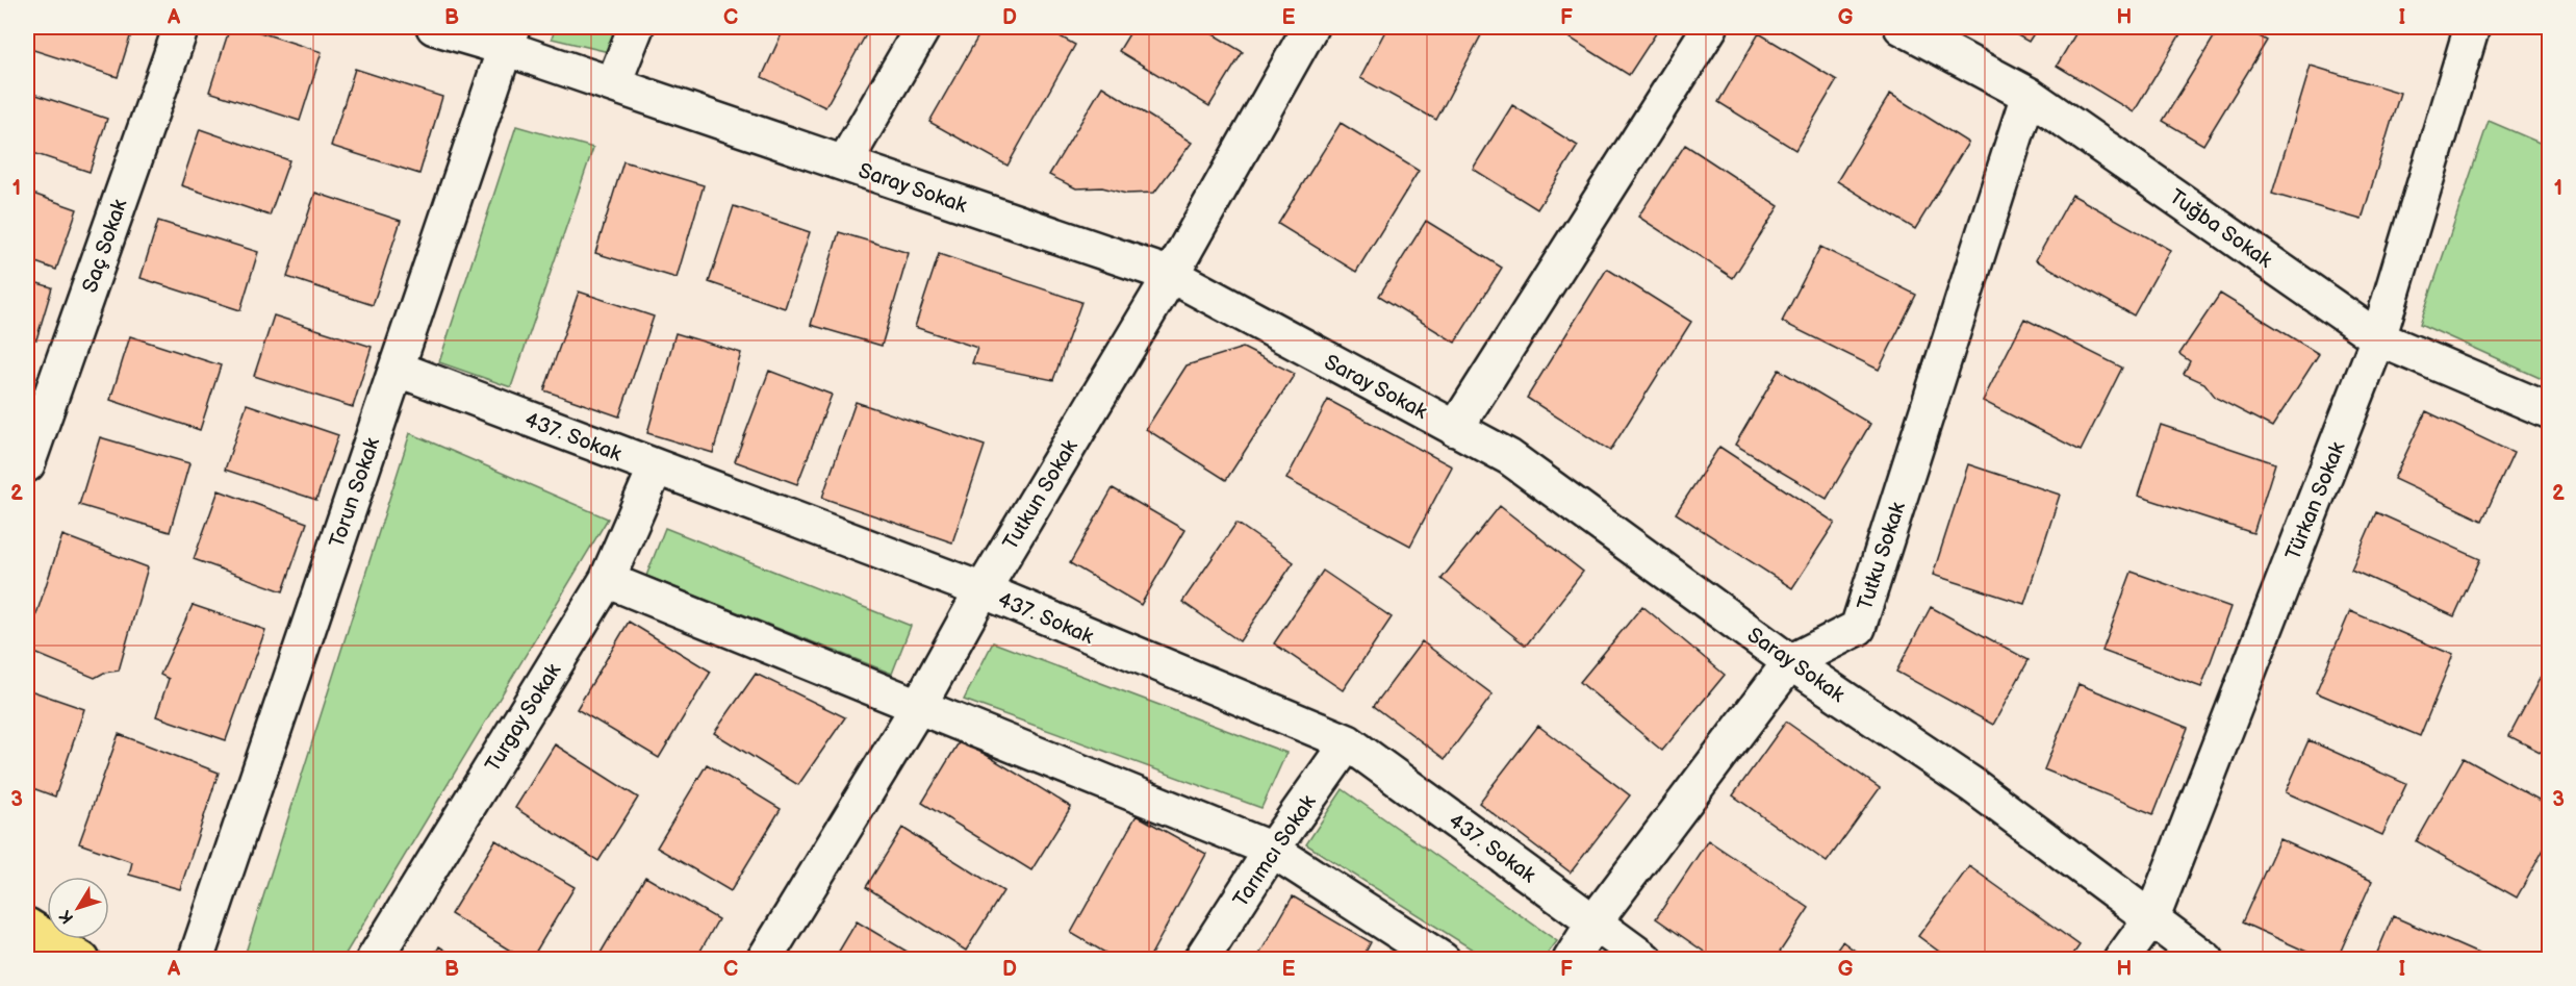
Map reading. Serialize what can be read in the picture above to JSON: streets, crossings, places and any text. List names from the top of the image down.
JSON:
{
  "streets": {
    "street": [
      "Saray Sokak",
      "Tuğba Sokak",
      "Saç Sokak",
      "437. Sokak",
      "Torun Sokak",
      "Tutkun Sokak",
      "Türkan Sokak",
      "Tutku Sokak",
      "Turgay Sokak",
      "Tarımcı Sokak"
    ]
  },
  "crossings": [
    ["Saray Sokak", "Torun Sokak"],
    ["Saray Sokak", "Tutkun Sokak"],
    ["Saray Sokak", "Türkan Sokak"],
    ["Saray Sokak", "Tutku Sokak"],
    ["Tuğba Sokak", "Türkan Sokak"],
    ["Tuğba Sokak", "Tutku Sokak"],
    ["437. Sokak", "Torun Sokak"],
    ["437. Sokak", "Tutkun Sokak"],
    ["437. Sokak", "Tutku Sokak"],
    ["437. Sokak", "Turgay Sokak"],
    ["437. Sokak", "Tarımcı Sokak"]
  ],
  "north": "bottom left",
  "grid": {
    "columns": [
      "A",
      "B",
      "C",
      "D",
      "E",
      "F",
      "G",
      "H",
      "I"
    ],
    "rows": ["1", "2", "3"]
  }
}
